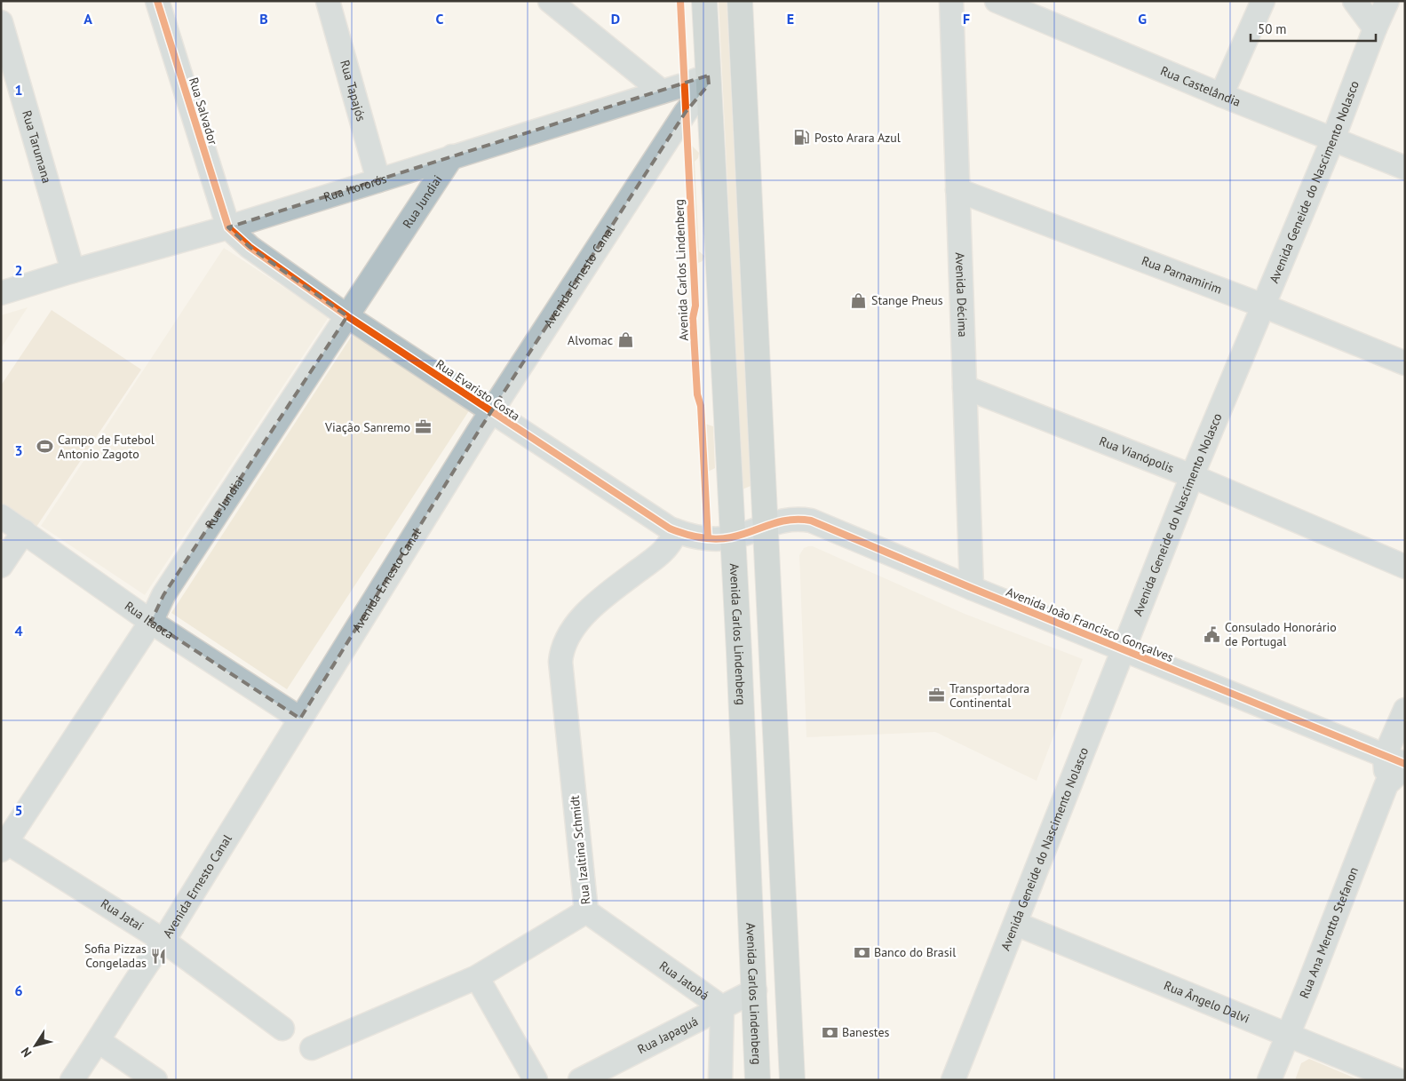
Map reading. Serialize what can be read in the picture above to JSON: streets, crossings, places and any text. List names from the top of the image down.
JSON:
{
  "streets": {
    "main road": ["Avenida Carlos Lindenberg"],
    "street": [
      "Rua Castelândia",
      "Rua Tapajós",
      "Rua Salvador",
      "Rua Tarumana",
      "Avenida Geneide do Nascimento Nolasco",
      "Rua Itororós",
      "Rua Jundiai",
      "Rua Parnamirim",
      "Avenida Ernesto Canal",
      "Avenida Décima",
      "Rua Evaristo Costa",
      "Rua Vianópolis",
      "Rua Itaoca",
      "Avenida João Francisco Gonçalves",
      "Rua Izaltina Schmidt",
      "Rua Jataí",
      "Rua Ana Merotto Stefanon",
      "Rua Jatobá",
      "Rua Ângelo Dalvi",
      "Rua Japaguá"
    ]
  },
  "crossings": [
    ["Rua Castelândia", "Avenida Geneide do Nascimento Nolasco"],
    ["Rua Tapajós", "Rua Itororós"],
    ["Rua Salvador", "Rua Itororós"],
    ["Rua Salvador", "Rua Evaristo Costa"],
    ["Rua Tarumana", "Rua Itororós"],
    ["Avenida Geneide do Nascimento Nolasco", "Rua Parnamirim"],
    ["Avenida Geneide do Nascimento Nolasco", "Rua Vianópolis"],
    ["Avenida Geneide do Nascimento Nolasco", "Avenida João Francisco Gonçalves"],
    ["Avenida Geneide do Nascimento Nolasco", "Rua Ângelo Dalvi"],
    ["Rua Itororós", "Rua Jundiai"],
    ["Rua Itororós", "Avenida Carlos Lindenberg"],
    ["Rua Itororós", "Avenida Ernesto Canal"],
    ["Rua Itororós", "Rua Evaristo Costa"],
    ["Rua Jundiai", "Rua Evaristo Costa"],
    ["Rua Jundiai", "Rua Itaoca"],
    ["Rua Jundiai", "Rua Jataí"],
    ["Avenida Carlos Lindenberg", "Avenida Ernesto Canal"],
    ["Avenida Carlos Lindenberg", "Rua Evaristo Costa"],
    ["Avenida Carlos Lindenberg", "Rua Japaguá"],
    ["Rua Parnamirim", "Avenida Décima"],
    ["Avenida Ernesto Canal", "Rua Evaristo Costa"],
    ["Avenida Ernesto Canal", "Rua Itaoca"],
    ["Avenida Ernesto Canal", "Rua Jataí"],
    ["Avenida Décima", "Rua Vianópolis"],
    ["Avenida Décima", "Avenida João Francisco Gonçalves"],
    ["Rua Evaristo Costa", "Rua Izaltina Schmidt"],
    ["Avenida João Francisco Gonçalves", "Rua Ana Merotto Stefanon"],
    ["Rua Izaltina Schmidt", "Rua Jatobá"],
    ["Rua Ana Merotto Stefanon", "Rua Ângelo Dalvi"],
    ["Rua Jatobá", "Rua Japaguá"]
  ],
  "places": {
    "fuel station": ["Posto Arara Azul"],
    "shop": ["Stange Pneus", "Alvomac"],
    "office": ["Viação Sanremo", "Transportadora Continental"],
    "sports": ["Campo de Futebol Antonio Zagoto"],
    "public building": ["Consulado Honorário de Portugal"],
    "bank": ["Banco do Brasil", "Banestes"],
    "restaurant": ["Sofia Pizzas Congeladas"]
  },
  "scale_bar": "50 m",
  "north": "bottom left",
  "grid": {
    "columns": [
      "A",
      "B",
      "C",
      "D",
      "E",
      "F",
      "G"
    ],
    "rows": [
      "1",
      "2",
      "3",
      "4",
      "5",
      "6"
    ]
  }
}
